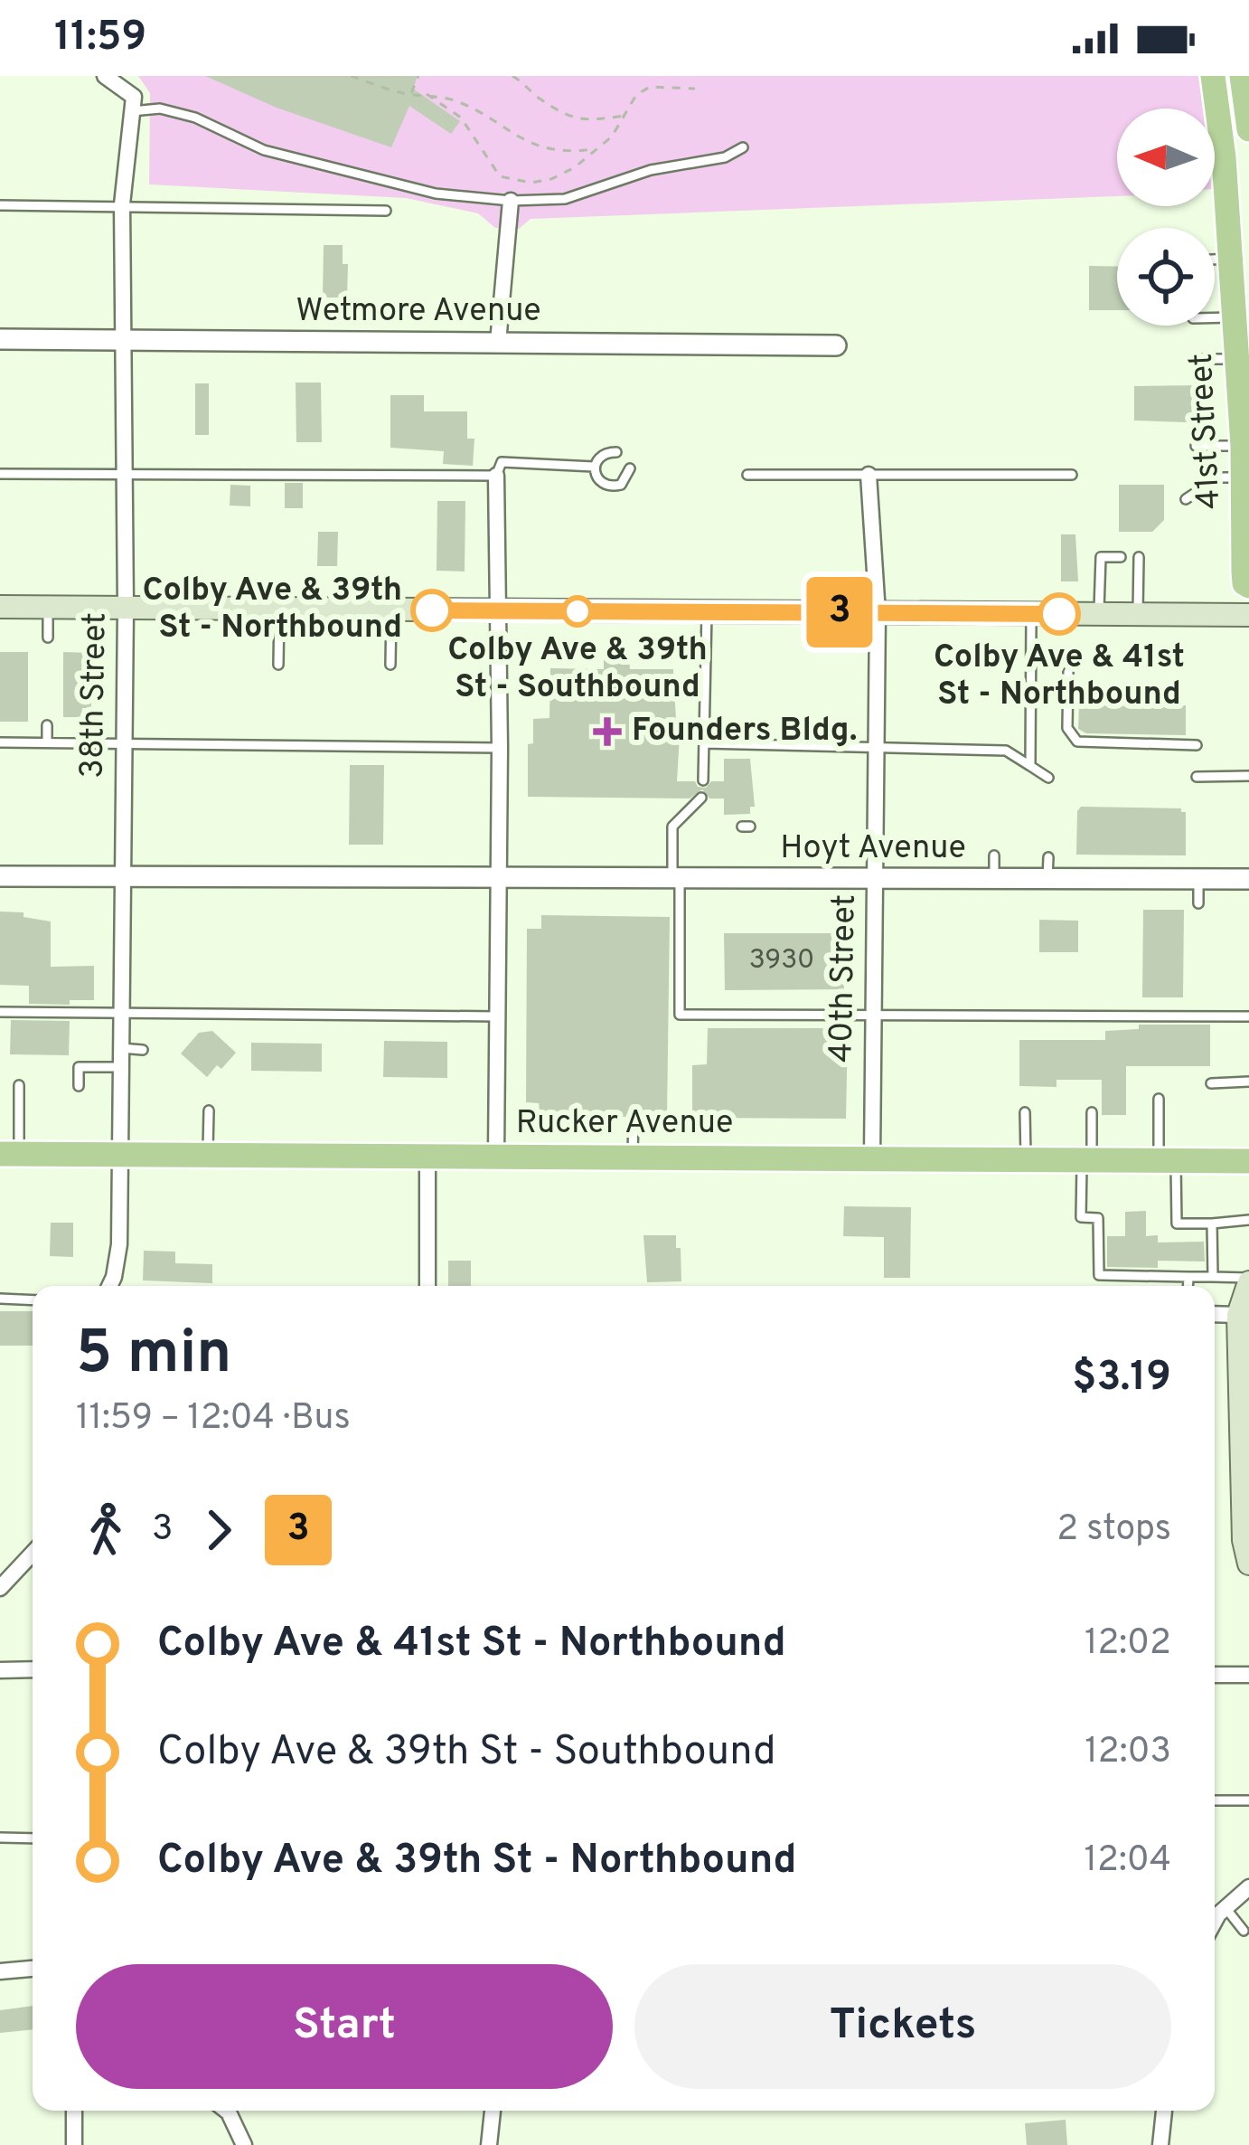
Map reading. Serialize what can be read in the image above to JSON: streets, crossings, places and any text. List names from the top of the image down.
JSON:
{
  "streets": {
    "main road": ["41st Street", "Rucker Avenue"],
    "street": [
      "Wetmore Avenue",
      "38th Street",
      "Hoyt Avenue",
      "40th Street"
    ]
  },
  "crossings": [
    ["Wetmore Avenue", "38th Street"],
    ["38th Street", "Hoyt Avenue"],
    ["38th Street", "Rucker Avenue"],
    ["Hoyt Avenue", "40th Street"],
    ["40th Street", "Rucker Avenue"]
  ],
  "places": {
    "other": ["Colby Ave & 39th St - Northbound", "Colby Ave & 39th St - Southbound", "Colby Ave & 41st St - Northbound"],
    "health": ["Founders Bldg."]
  },
  "lines": ["bus line 3"],
  "house_numbers": ["3930"],
  "north": "left",
  "page": {
    "status": "11:59",
    "on_map": "3",
    "heading": ["5 min", "11:59 – 12:04 · Bus", "$3.19"],
    "legs": ["3", "3", "2 stops"],
    "list": [
      {
        "name": "Colby Ave & 41st St - Northbound",
        "value": "12:02"
      },
      {
        "name": "Colby Ave & 39th St - Southbound",
        "value": "12:03"
      },
      {
        "name": "Colby Ave & 39th St - Northbound",
        "value": "12:04"
      }
    ],
    "buttons": ["Start", "Tickets"]
  }
}
